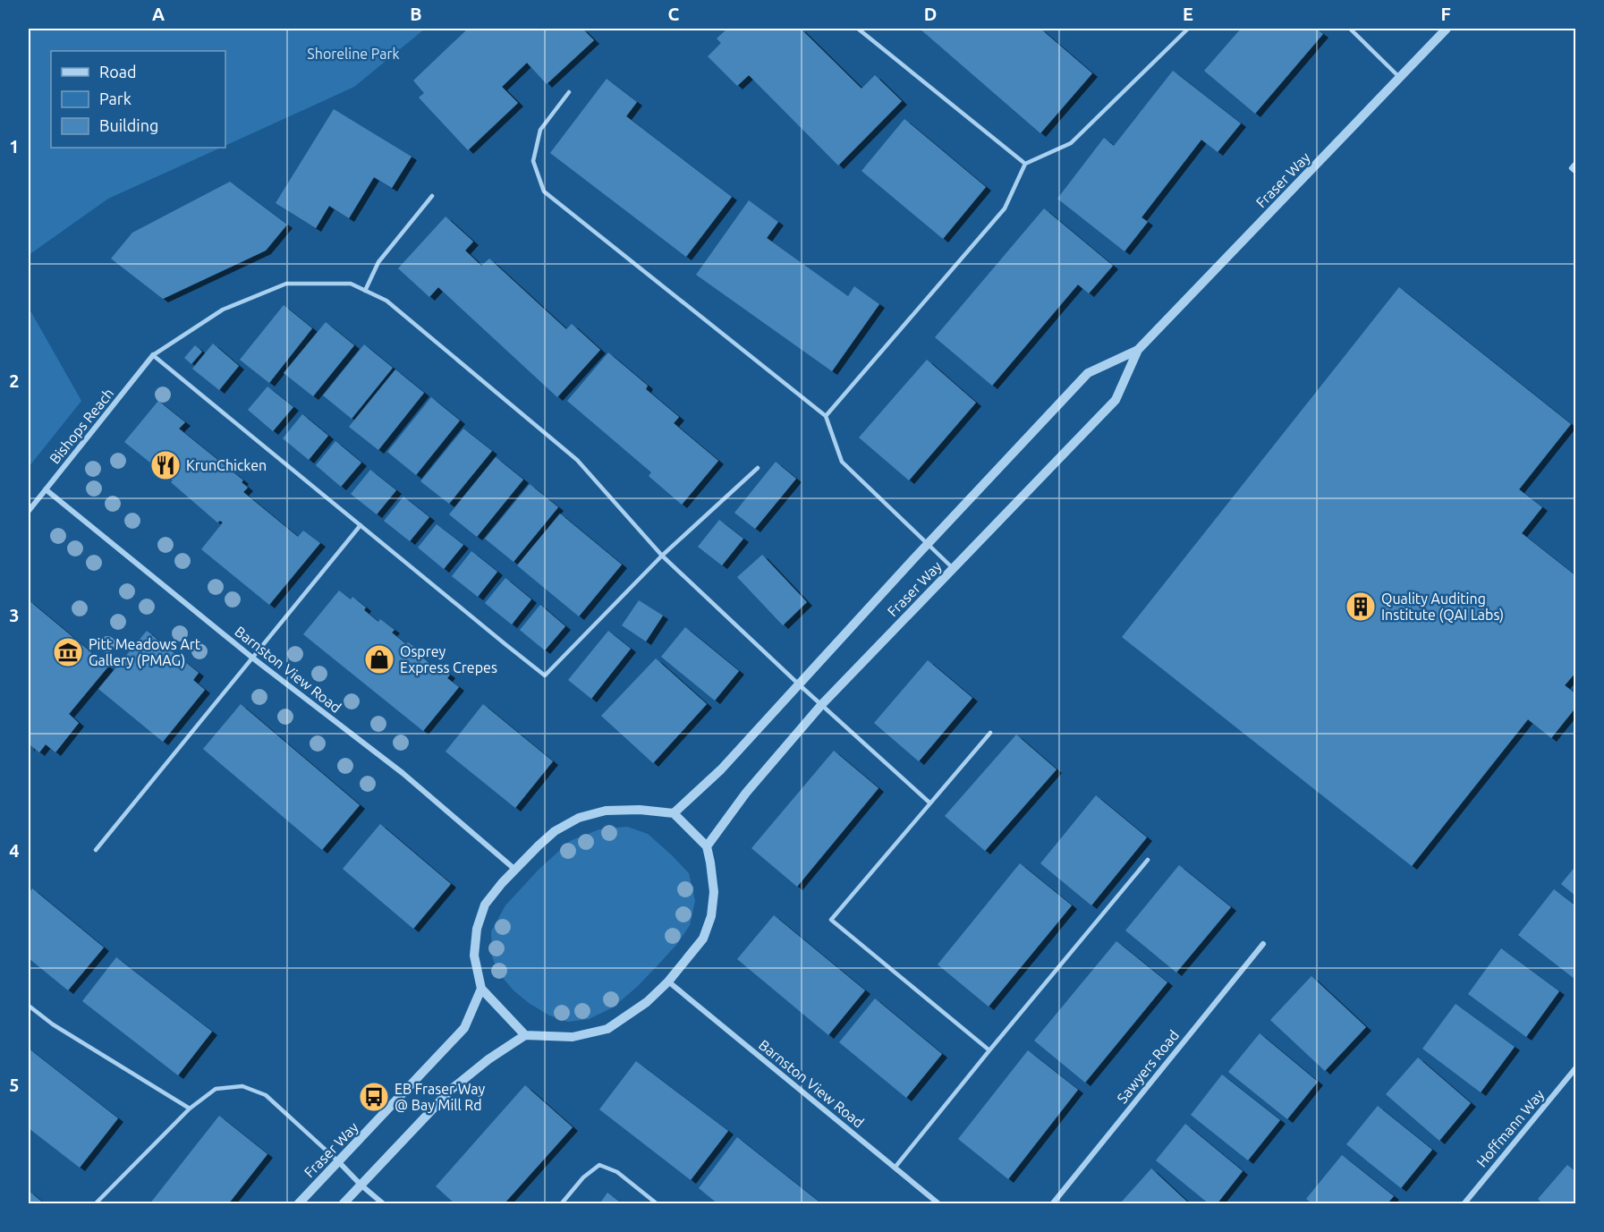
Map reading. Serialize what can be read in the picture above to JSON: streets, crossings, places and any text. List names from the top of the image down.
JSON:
{
  "streets": {
    "street": [
      "Fraser Way",
      "Bishops Reach",
      "Barnston View Road",
      "Sawyers Road",
      "Hoffmann Way"
    ]
  },
  "crossings": [
    ["Bishops Reach", "Barnston View Road"]
  ],
  "parks": ["Shoreline Park"],
  "places": {
    "restaurant": ["KrunChicken"],
    "building": ["Quality Auditing Institute (QAI Labs)"],
    "museum": ["Pitt Meadows Art Gallery (PMAG)"],
    "shop": ["Osprey Express Crepes"],
    "bus stop": ["EB Fraser Way @ Bay Mill Rd"]
  },
  "legend": ["Road", "Park", "Building"],
  "grid": {
    "columns": [
      "A",
      "B",
      "C",
      "D",
      "E",
      "F"
    ],
    "rows": [
      "1",
      "2",
      "3",
      "4",
      "5"
    ]
  }
}
